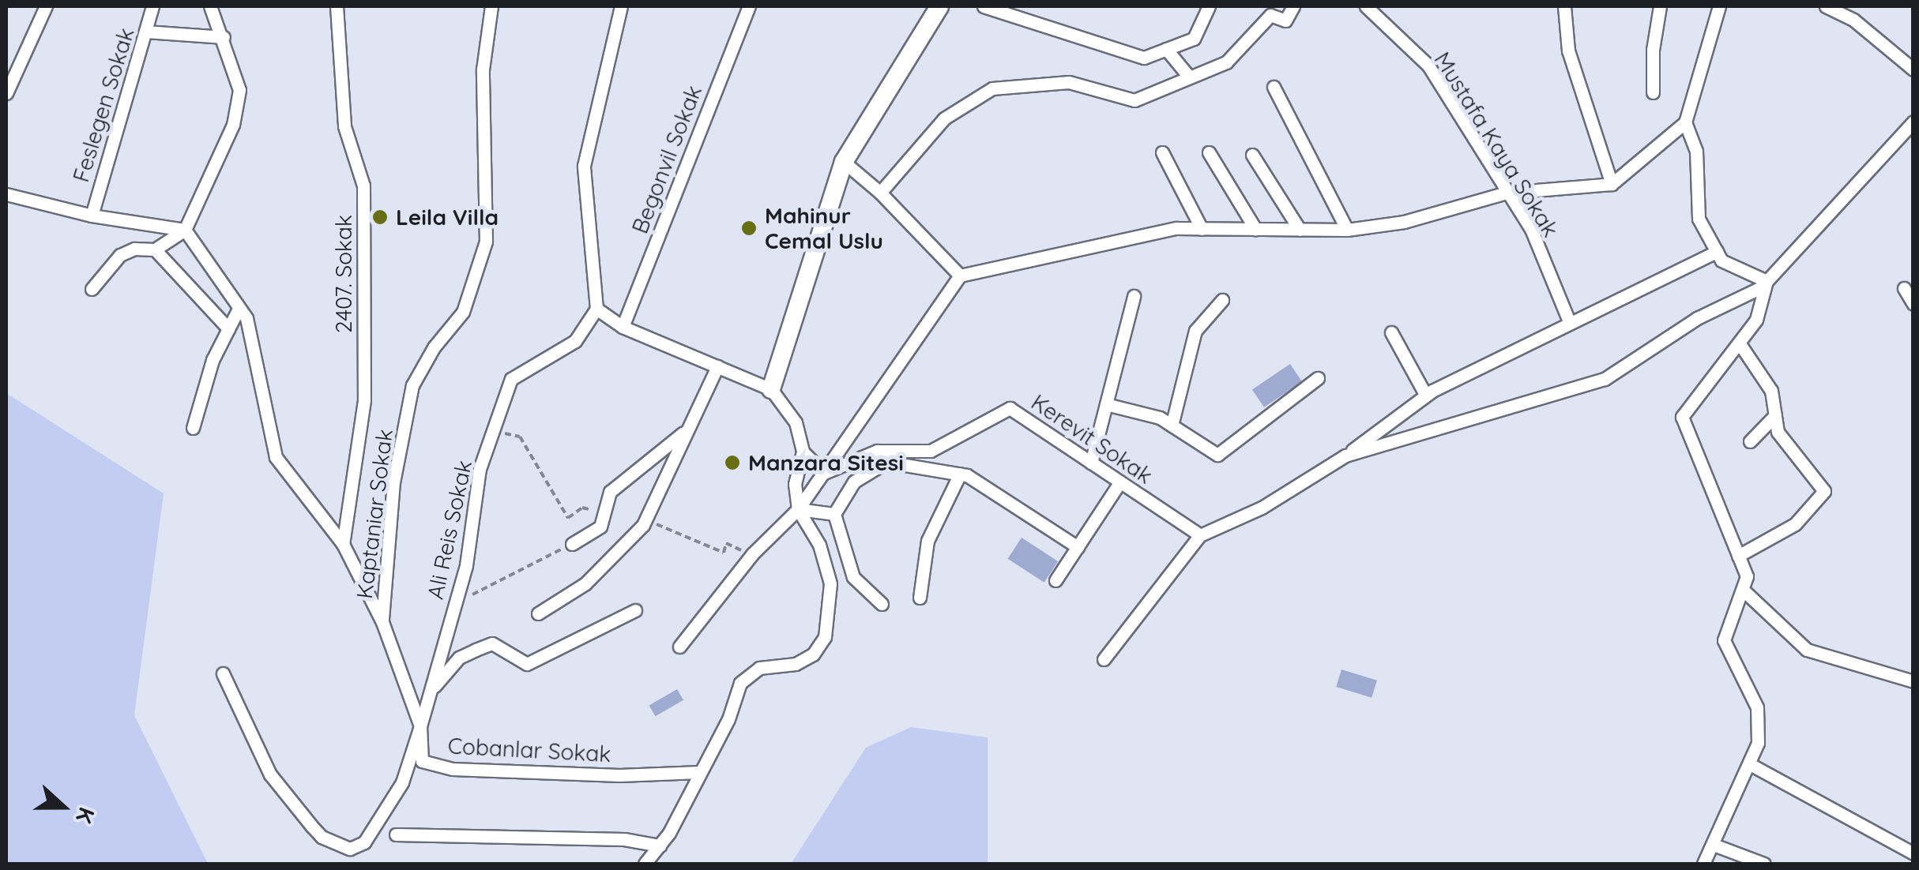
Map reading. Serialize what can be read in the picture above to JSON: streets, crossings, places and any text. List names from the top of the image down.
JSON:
{
  "streets": {
    "street": [
      "Feslegen Sokak",
      "Mustafa Kaya Sokak",
      "Begonvil Sokak",
      "2407. Sokak",
      "Kerevit Sokak",
      "Kaptaniar Sokak",
      "Ali Reis Sokak",
      "Cobanlar Sokak"
    ]
  },
  "crossings": [
    ["2407. Sokak", "Cobanlar Sokak"],
    ["Kaptaniar Sokak", "Cobanlar Sokak"],
    ["Ali Reis Sokak", "Cobanlar Sokak"]
  ],
  "places": ["Leila Villa", "Mahinur Cemal Uslu", "Manzara Sitesi"],
  "north": "right"
}
